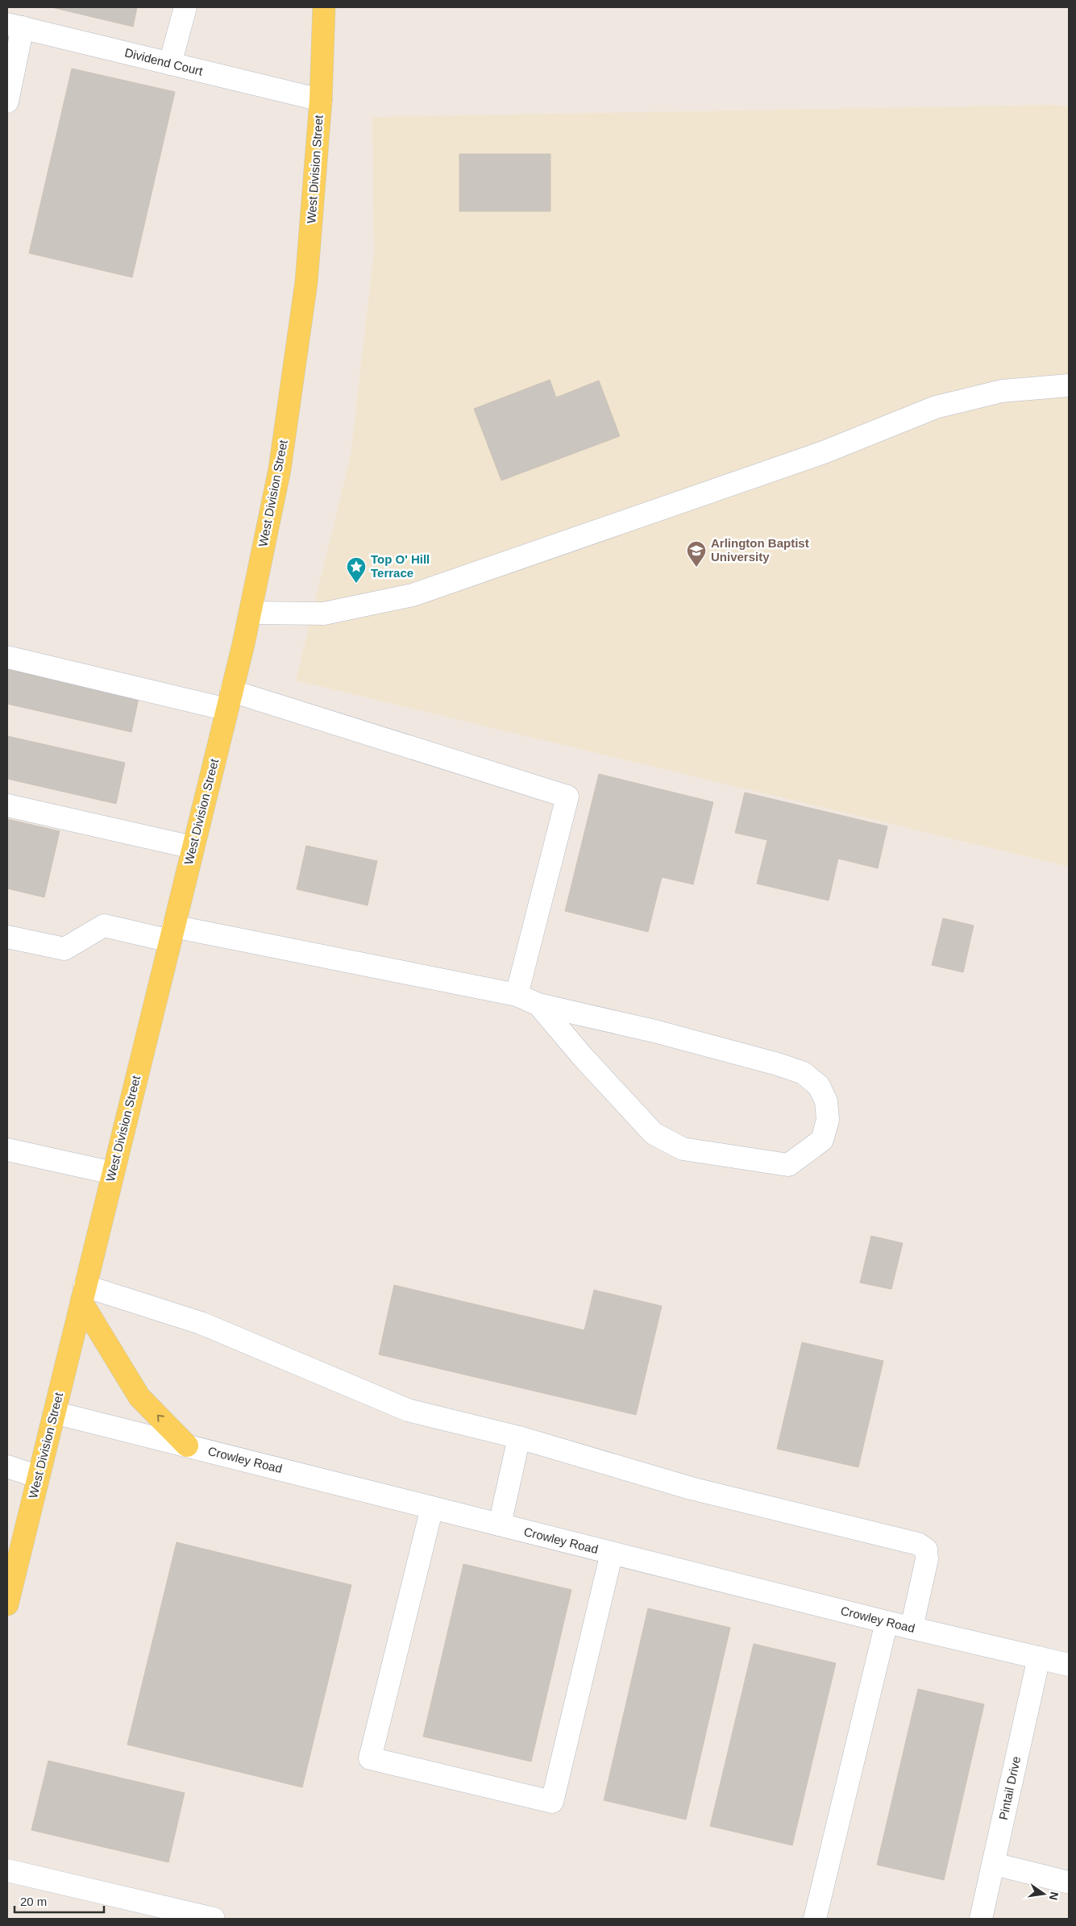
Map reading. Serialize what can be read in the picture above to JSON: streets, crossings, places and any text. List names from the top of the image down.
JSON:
{
  "streets": {
    "main road": ["West Division Street"],
    "street": ["Dividend Court", "Crowley Road", "Pintail Drive"]
  },
  "crossings": [
    ["Dividend Court", "West Division Street"],
    ["West Division Street", "Crowley Road"],
    ["Crowley Road", "Pintail Drive"]
  ],
  "places": {
    "school or university": ["Arlington Baptist University"],
    "place": ["Top O' Hill Terrace"]
  },
  "scale_bar": "20 m",
  "north": "right"
}
